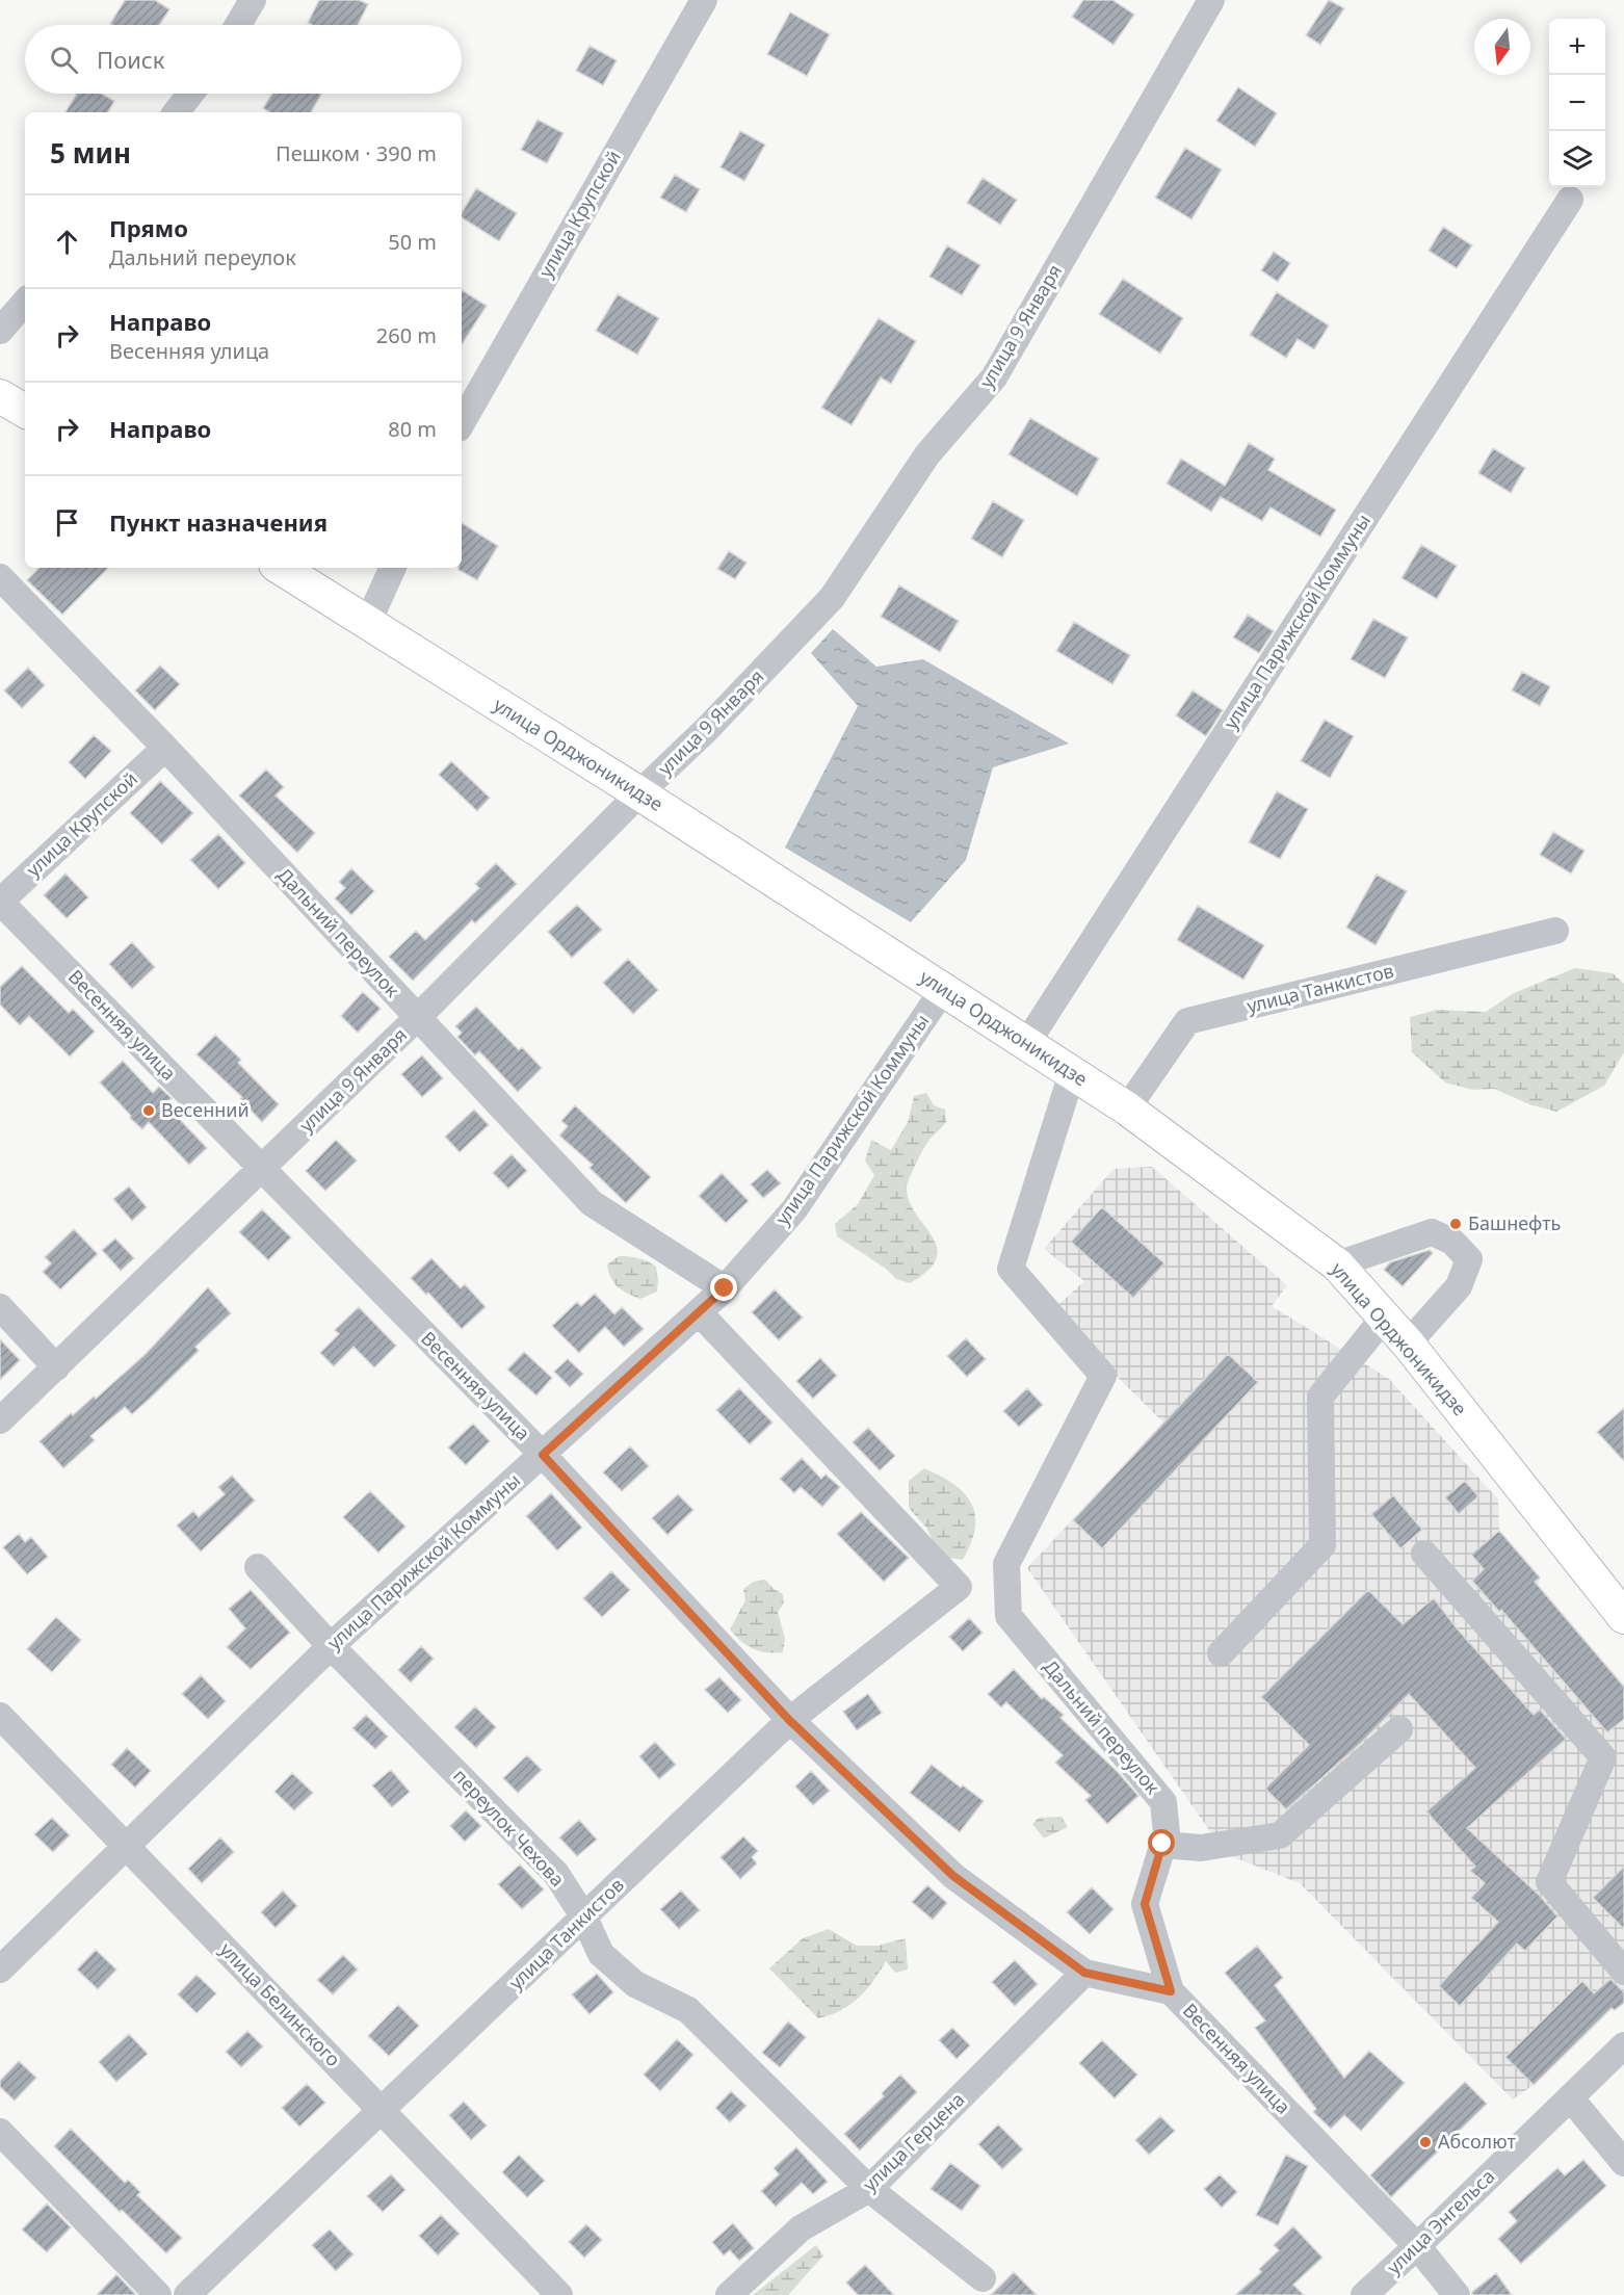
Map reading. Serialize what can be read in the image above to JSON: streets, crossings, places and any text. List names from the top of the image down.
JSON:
{
  "streets": {
    "main road": ["улица Орджоникидзе"],
    "street": [
      "улица Крупской",
      "улица 9 Января",
      "улица Парижской Коммуны",
      "Дальний переулок",
      "улица Танкистов",
      "Весенняя улица",
      "переулок Чехова",
      "улица Белинского",
      "улица Герцена",
      "улица Энгельса"
    ]
  },
  "crossings": [
    ["улица Крупской", "Дальний переулок"],
    ["улица Крупской", "Весенняя улица"],
    ["улица 9 Января", "улица Орджоникидзе"],
    ["улица 9 Января", "Дальний переулок"],
    ["улица 9 Января", "Весенняя улица"],
    ["улица Парижской Коммуны", "улица Орджоникидзе"],
    ["улица Парижской Коммуны", "Дальний переулок"],
    ["улица Парижской Коммуны", "улица Танкистов"],
    ["улица Парижской Коммуны", "Весенняя улица"],
    ["улица Парижской Коммуны", "переулок Чехова"],
    ["улица Парижской Коммуны", "улица Белинского"],
    ["улица Орджоникидзе", "Дальний переулок"],
    ["улица Орджоникидзе", "улица Танкистов"],
    ["Дальний переулок", "Весенняя улица"],
    ["улица Танкистов", "Весенняя улица"],
    ["улица Танкистов", "переулок Чехова"],
    ["улица Танкистов", "улица Белинского"],
    ["Весенняя улица", "улица Герцена"],
    ["Весенняя улица", "улица Энгельса"],
    ["переулок Чехова", "улица Герцена"]
  ],
  "places": ["Весенний", "Башнефть", "Абсолют"],
  "north": "bottom",
  "page": {
    "map_buttons": ["+", "−"],
    "search": "Поиск",
    "heading": ["5 мин", "Пешком · 390 m"],
    "list": [
      ["Прямо", "Дальний переулок", "50 m"],
      ["Направо", "Весенняя улица", "260 m"],
      ["Направо", "80 m"],
      "Пункт назначения"
    ]
  }
}
